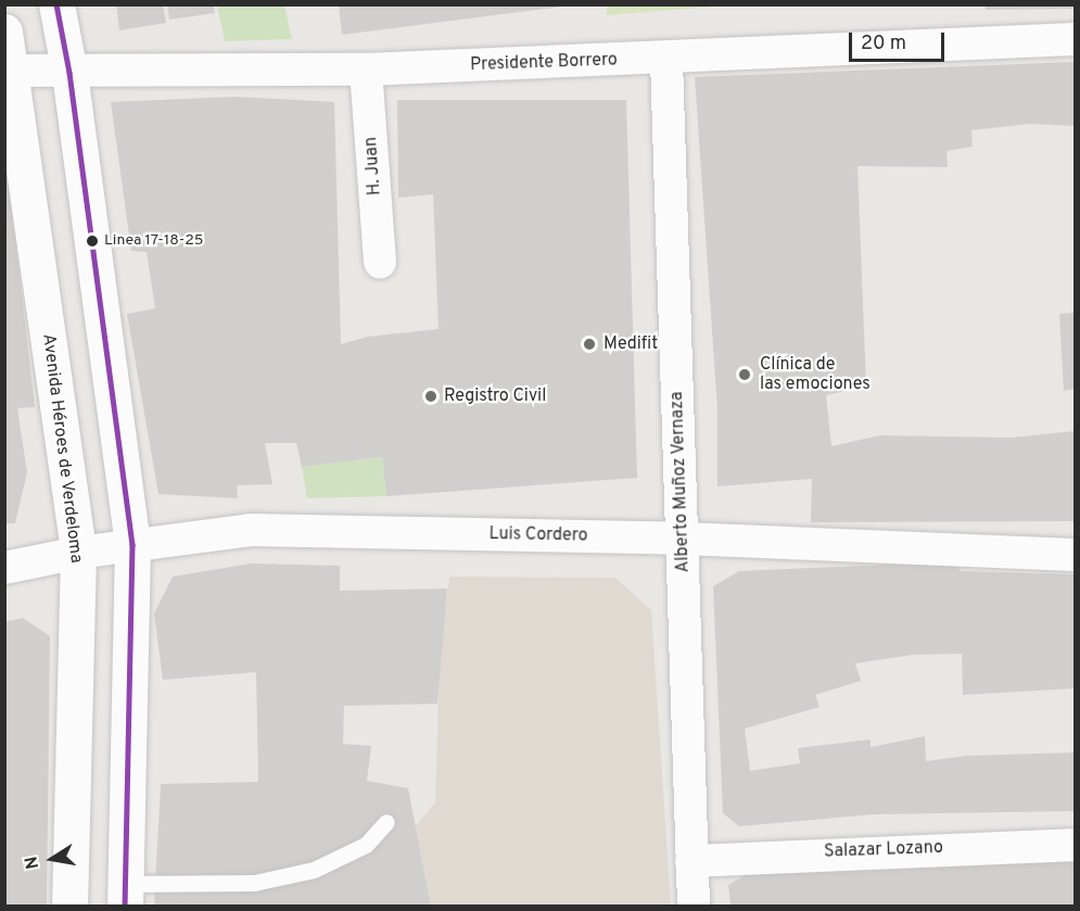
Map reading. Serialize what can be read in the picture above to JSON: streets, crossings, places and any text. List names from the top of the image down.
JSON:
{
  "streets": {
    "main road": ["Avenida Héroes de Verdeloma"],
    "street": [
      "Presidente Borrero",
      "H. Juan",
      "Alberto Muñoz Vernaza",
      "Luis Cordero",
      "Salazar Lozano"
    ]
  },
  "crossings": [
    ["Presidente Borrero", "H. Juan"],
    ["Presidente Borrero", "Avenida Héroes de Verdeloma"],
    ["Presidente Borrero", "Alberto Muñoz Vernaza"],
    ["Avenida Héroes de Verdeloma", "Luis Cordero"],
    ["Alberto Muñoz Vernaza", "Luis Cordero"],
    ["Alberto Muñoz Vernaza", "Salazar Lozano"]
  ],
  "places": [
    "Linea 17-18-25",
    "Medifit",
    "Clínica de las emociones",
    "Registro Civil"
  ],
  "scale_bar": "20 m",
  "north": "left"
}
